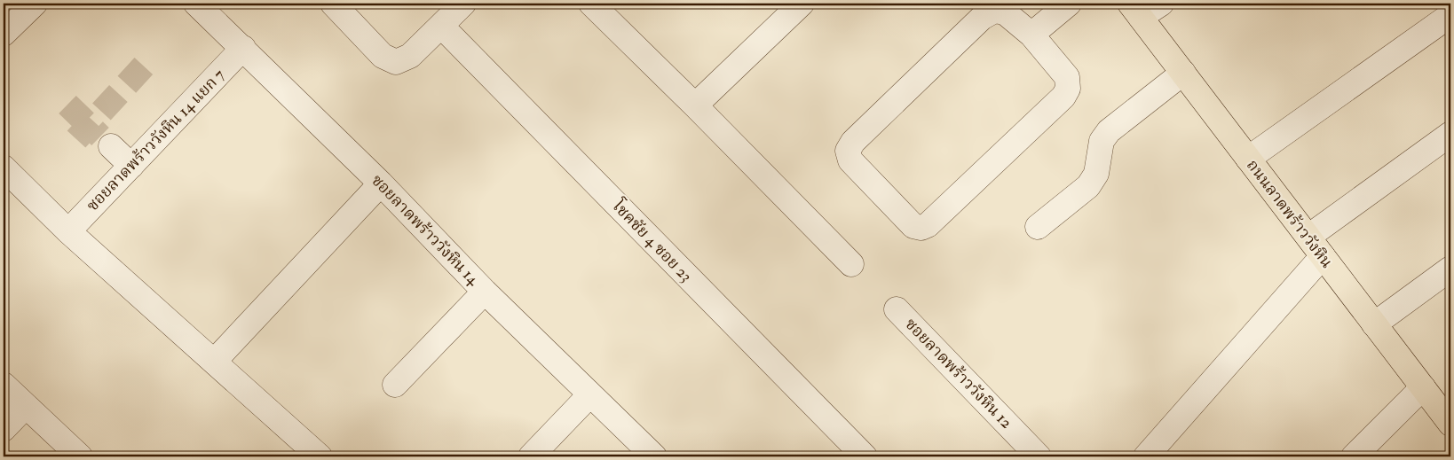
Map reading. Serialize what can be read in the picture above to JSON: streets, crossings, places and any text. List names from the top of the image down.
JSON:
{
  "streets": {
    "main road": ["ถนนลาดพร้าววังหิน"],
    "street": [
      "ซอยลาดพร้าววังหิน 14 แยก 7",
      "ซอยลาดพร้าววังหิน 14",
      "โชคชัย 4 ซอย 23",
      "ซอยลาดพร้าววังหิน 12"
    ]
  },
  "crossings": [
    ["ซอยลาดพร้าววังหิน 14 แยก 7", "ซอยลาดพร้าววังหิน 14"]
  ]
}
